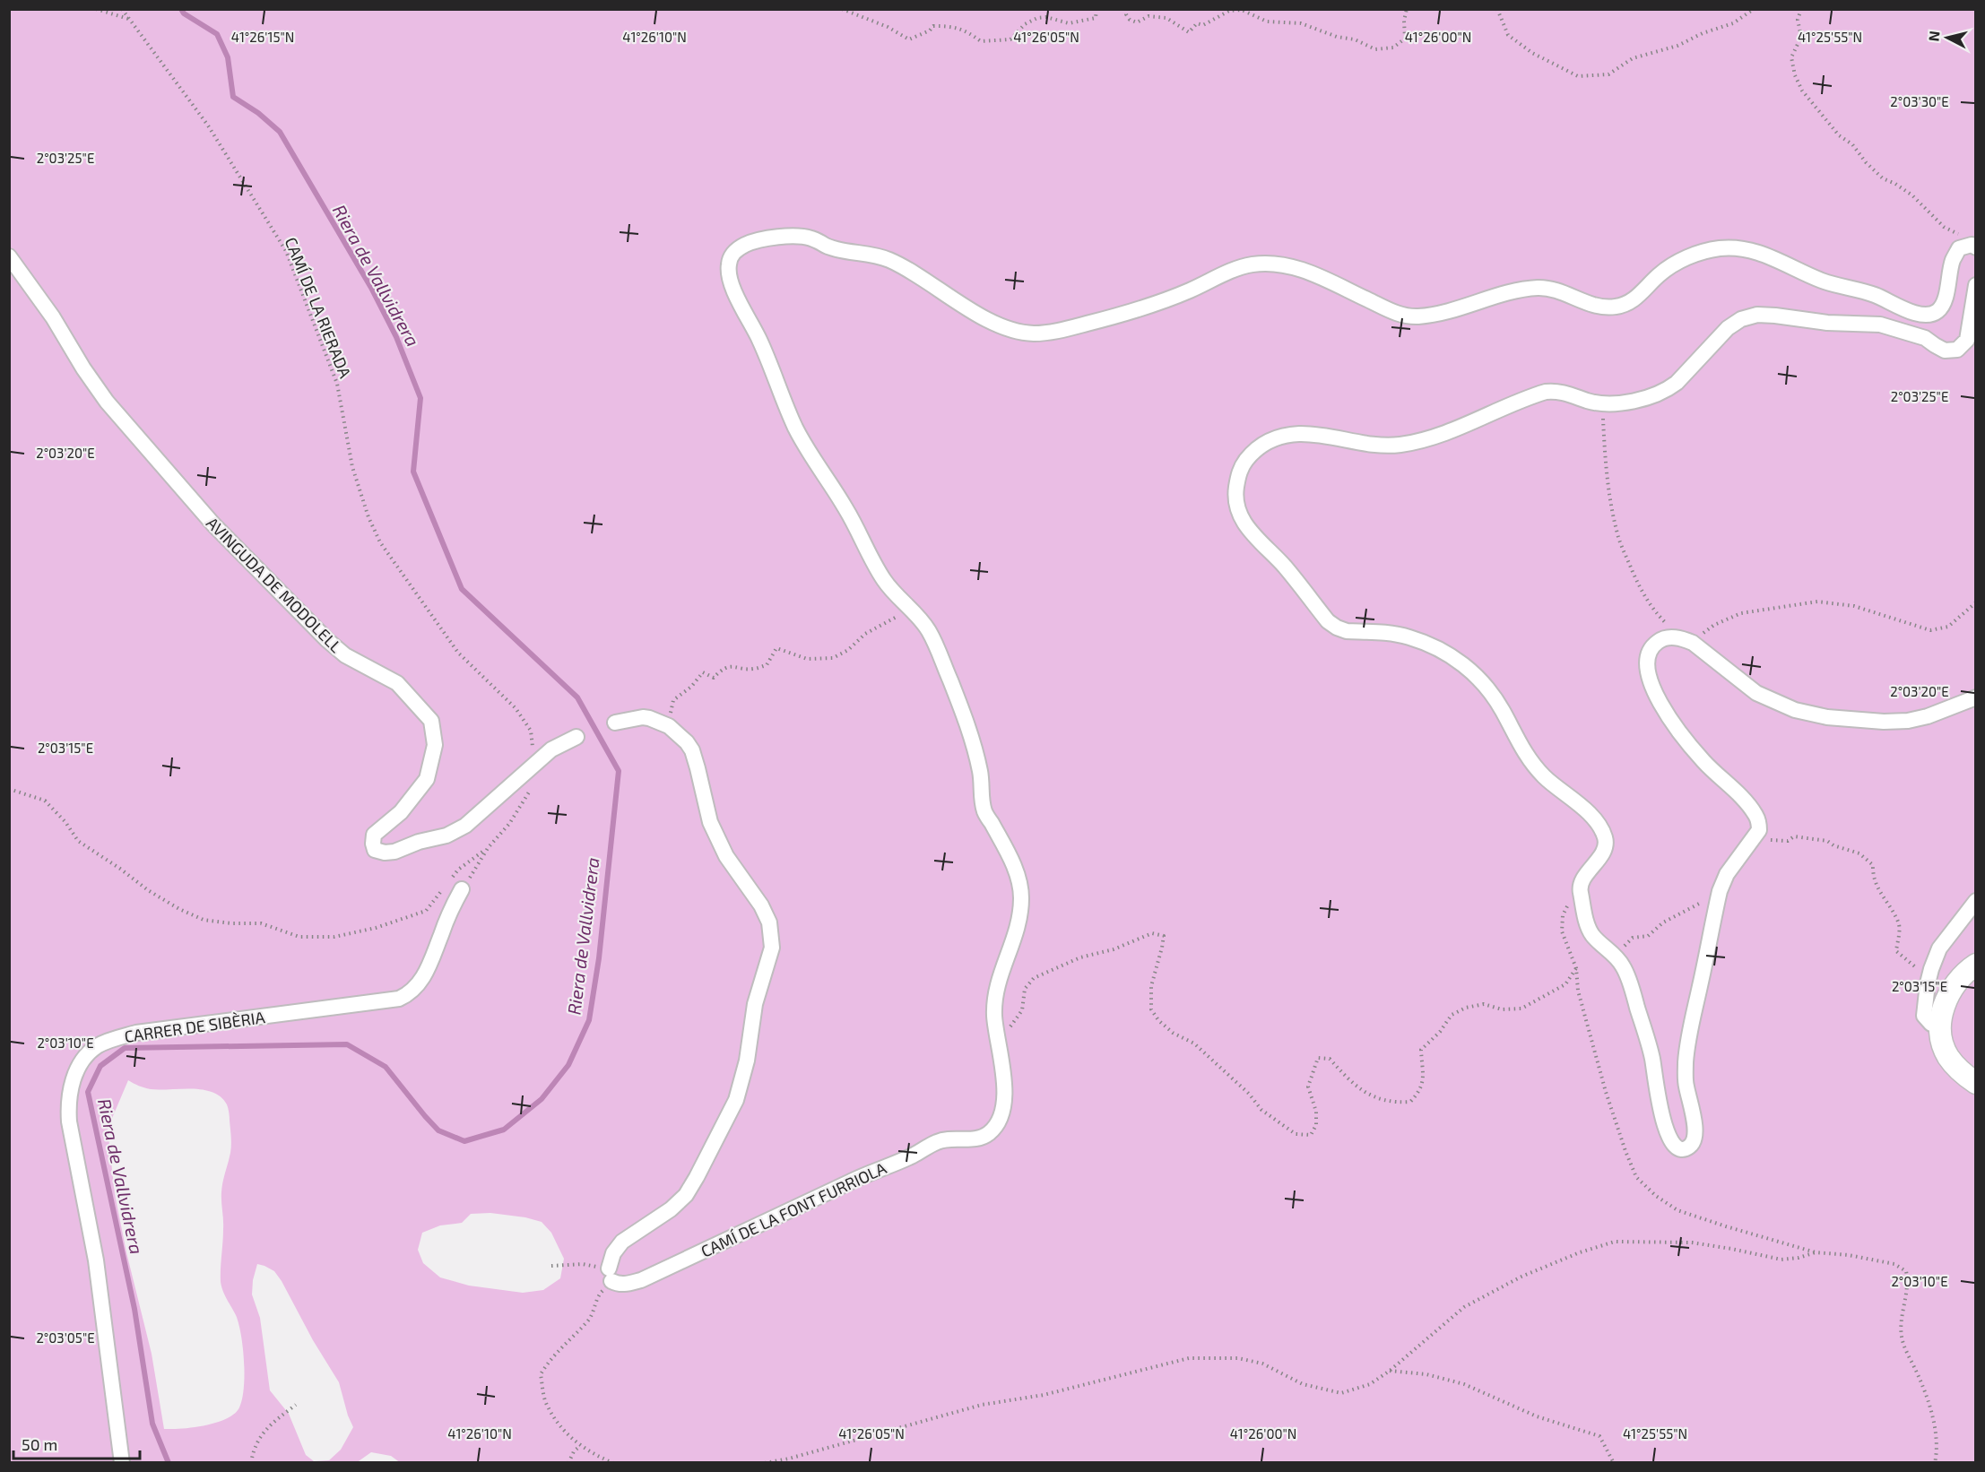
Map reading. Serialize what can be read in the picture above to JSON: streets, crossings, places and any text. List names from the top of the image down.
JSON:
{
  "streets": {
    "street": ["AVINGUDA DE MODOLELL", "CARRER DE SIBÈRIA", "CAMÍ DE LA FONT FURRIOLA"],
    "path": ["CAMÍ DE LA RIERADA"]
  },
  "crossings": [
    ["CAMÍ DE LA RIERADA", "AVINGUDA DE MODOLELL"]
  ],
  "water": ["Riera de Vallvidrera"],
  "scale_bar": "50 m",
  "north": "left",
  "coordinates": [
    "41°26'15\"N",
    "41°26'10\"N",
    "41°26'05\"N",
    "41°26'00\"N",
    "41°25'55\"N",
    "2°03'30\"E",
    "2°03'25\"E",
    "2°03'20\"E",
    "2°03'15\"E",
    "2°03'10\"E",
    "2°03'05\"E"
  ]
}
